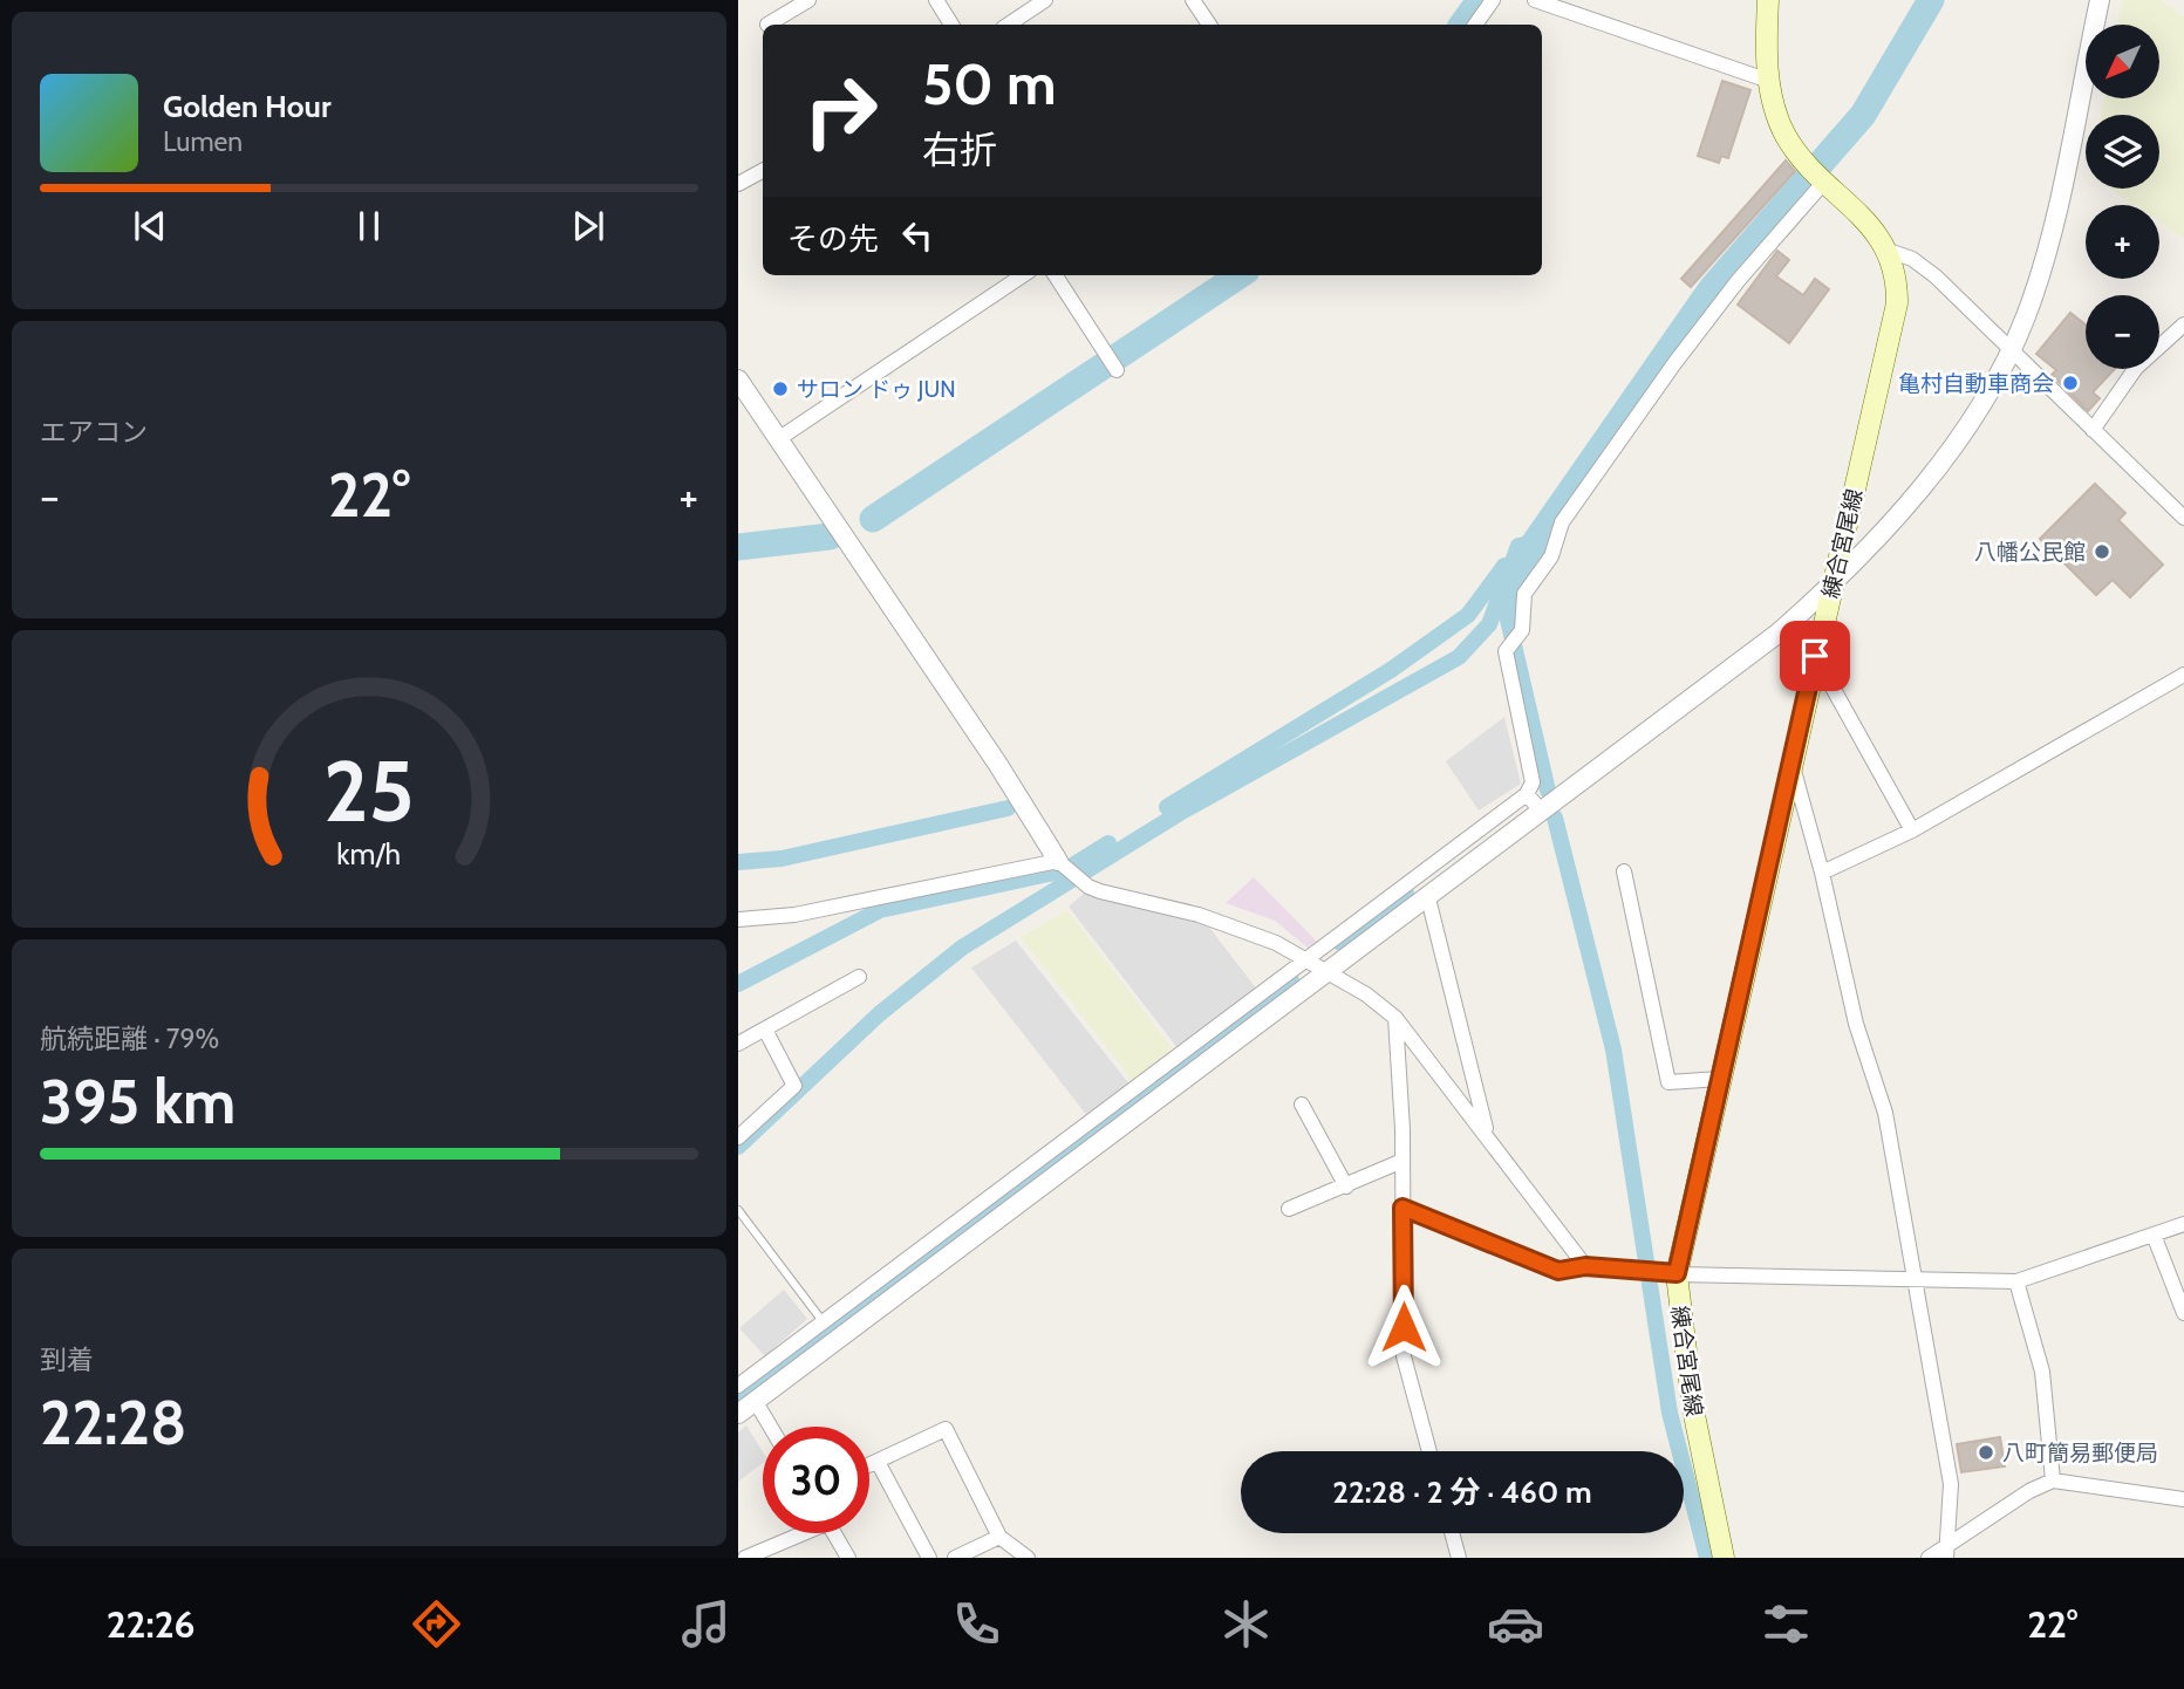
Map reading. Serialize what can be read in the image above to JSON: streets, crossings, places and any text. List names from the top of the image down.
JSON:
{
  "streets": {
    "main road": ["練合宮尾線"]
  },
  "places": [
    "亀村自動車商会",
    "サロン ドゥ JUN",
    "八幡公民館",
    "八町簡易郵便局"
  ],
  "north": "bottom left",
  "page": {
    "map_buttons": ["+", "−"],
    "turn": ["50 m", "右折"],
    "song": ["Golden Hour", "Lumen"],
    "then": "その先",
    "tile": [
      "エアコン",
      ["航続距離 · 79%", "395 km"],
      ["到着", "22:28"]
    ],
    "heat": ["−", "22°", "+"],
    "limit": "30",
    "trip": "22:28 · 2 分 · 460 m",
    "tabs": ["22:26", "22°"],
    "gauge": ["25", "km/h"]
  }
}
